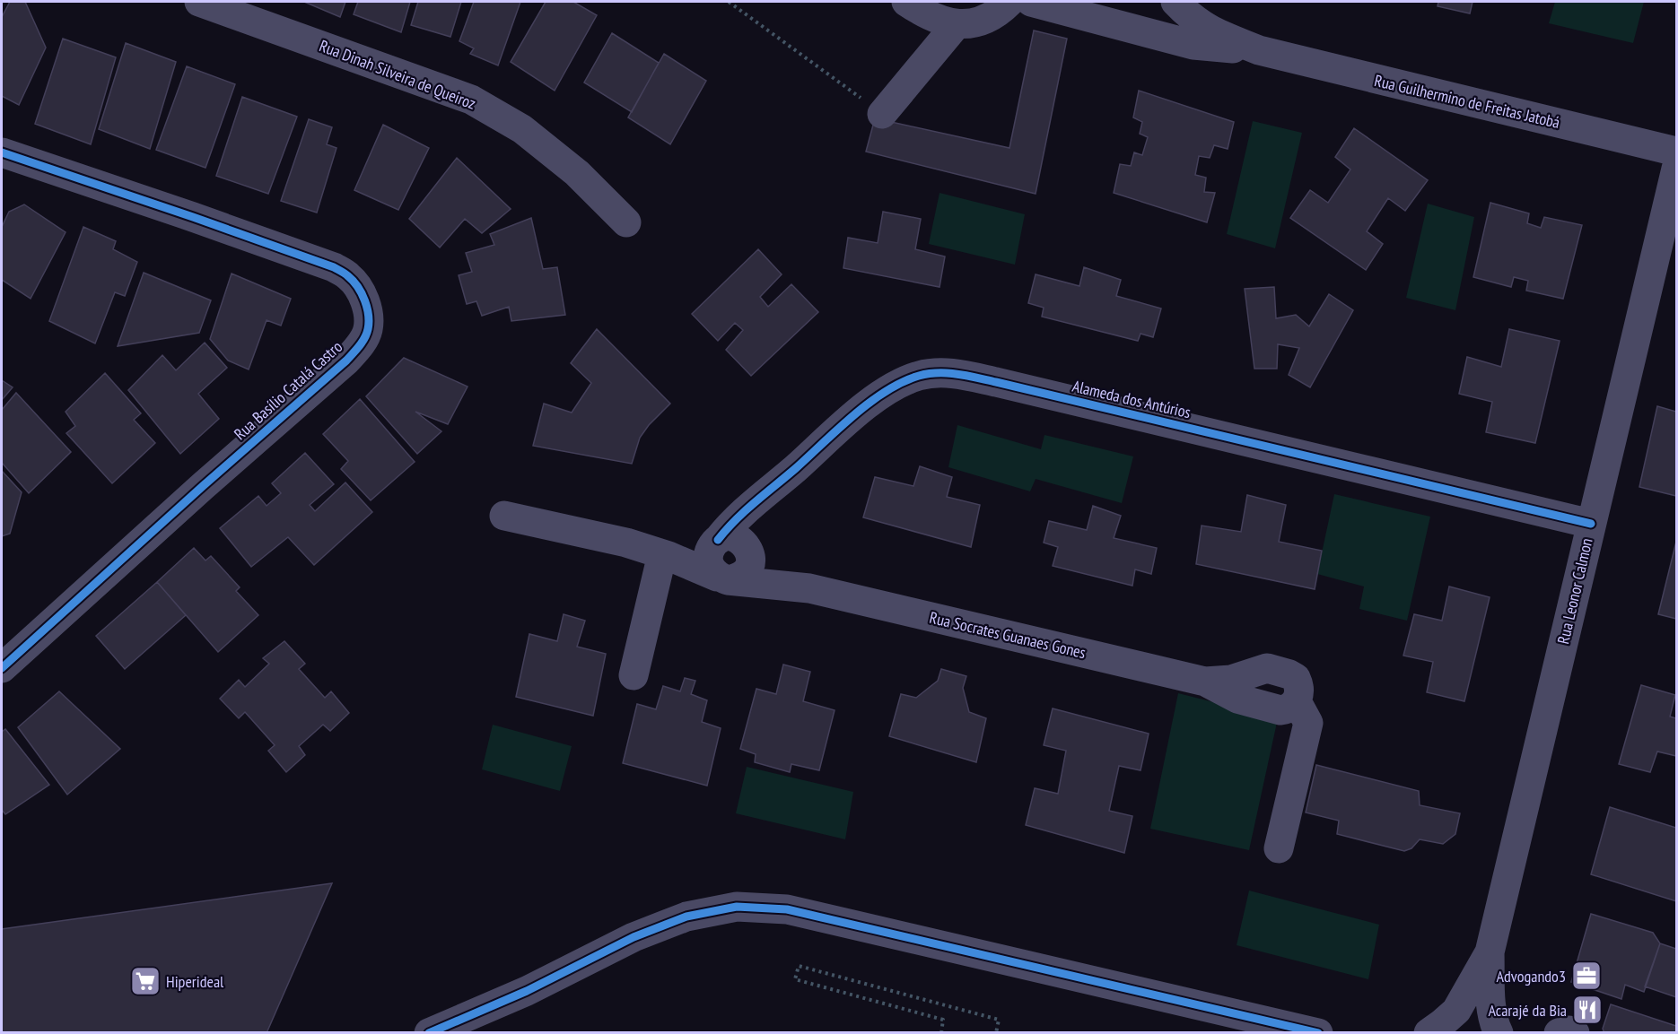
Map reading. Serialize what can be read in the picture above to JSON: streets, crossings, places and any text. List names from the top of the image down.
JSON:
{
  "streets": {
    "street": [
      "Rua Dinah Silveira de Queiroz",
      "Rua Guilhermino de Freitas Jatobá",
      "Rua Basílio Catalá Castro",
      "Alameda dos Antúrios",
      "Rua Leonor Calmon",
      "Rua Socrates Guanaes Gones"
    ]
  },
  "crossings": [
    ["Alameda dos Antúrios", "Rua Leonor Calmon"],
    ["Alameda dos Antúrios", "Rua Socrates Guanaes Gones"]
  ],
  "places": {
    "office": ["Advogando3"],
    "supermarket": ["Hiperideal"],
    "restaurant": ["Acarajé da Bia"]
  }
}
